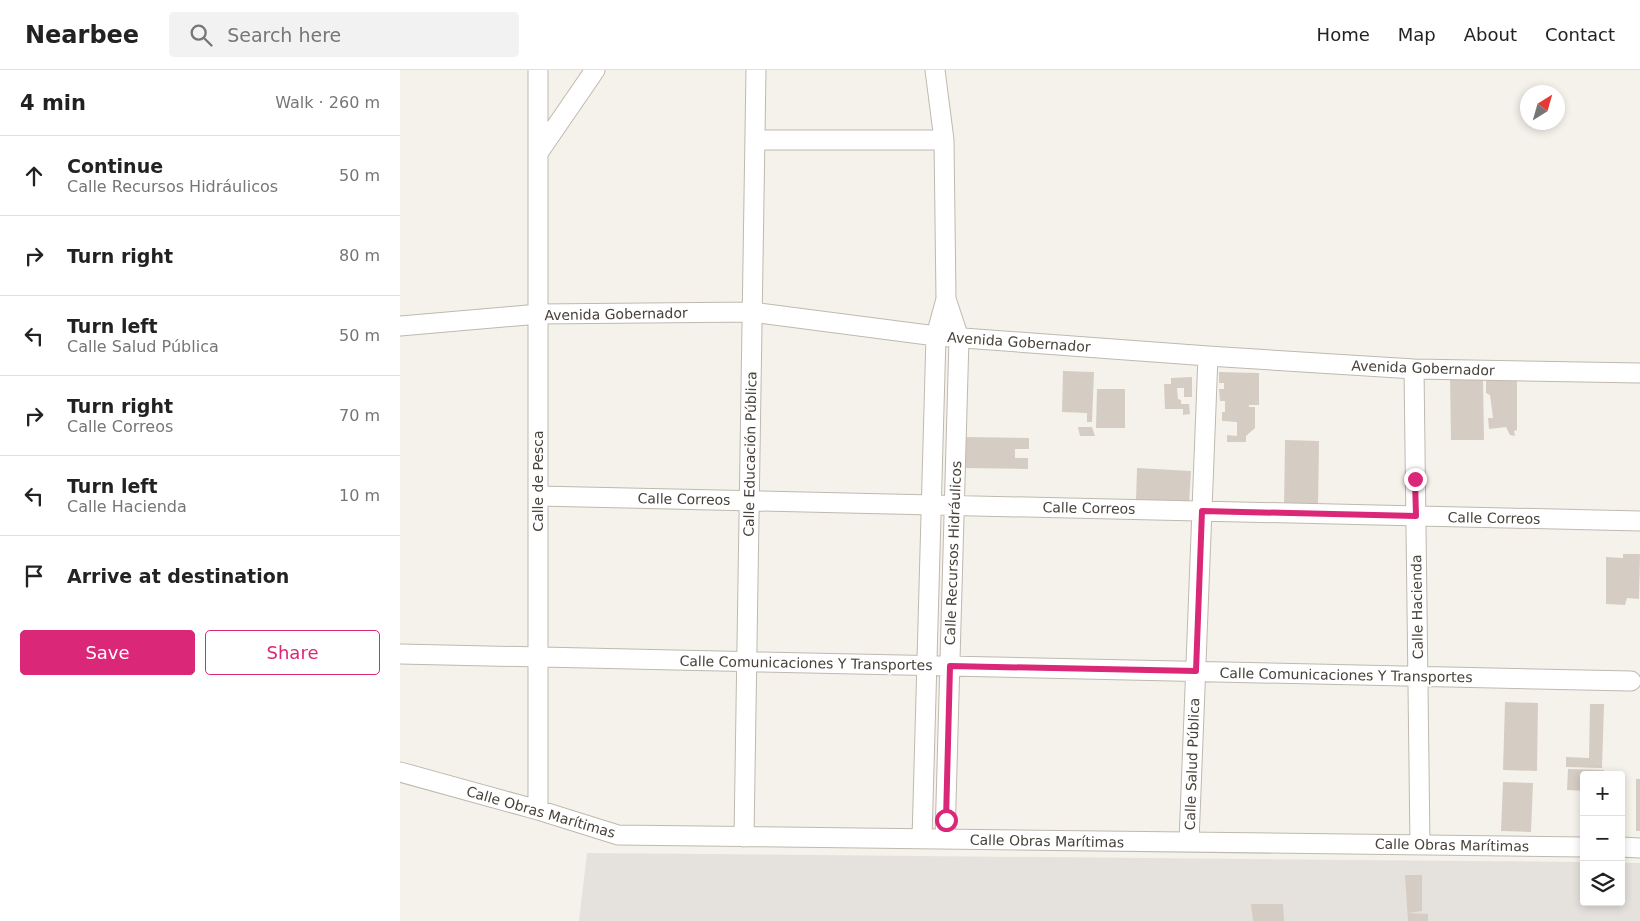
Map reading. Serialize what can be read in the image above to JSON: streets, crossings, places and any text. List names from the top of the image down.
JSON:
{
  "streets": {
    "street": [
      "Avenida Gobernador",
      "Calle Educación Pública",
      "Calle de Pesca",
      "Calle Correos",
      "Calle Recursos Hidráulicos",
      "Calle Hacienda",
      "Calle Comunicaciones Y Transportes",
      "Calle Salud Pública",
      "Calle Obras Marítimas"
    ]
  },
  "crossings": [
    ["Avenida Gobernador", "Calle Educación Pública"],
    ["Avenida Gobernador", "Calle de Pesca"],
    ["Avenida Gobernador", "Calle Recursos Hidráulicos"],
    ["Avenida Gobernador", "Calle Hacienda"],
    ["Avenida Gobernador", "Calle Salud Pública"],
    ["Calle Educación Pública", "Calle Correos"],
    ["Calle Educación Pública", "Calle Comunicaciones Y Transportes"],
    ["Calle Educación Pública", "Calle Obras Marítimas"],
    ["Calle de Pesca", "Calle Correos"],
    ["Calle de Pesca", "Calle Comunicaciones Y Transportes"],
    ["Calle de Pesca", "Calle Obras Marítimas"],
    ["Calle Correos", "Calle Recursos Hidráulicos"],
    ["Calle Correos", "Calle Hacienda"],
    ["Calle Correos", "Calle Salud Pública"],
    ["Calle Recursos Hidráulicos", "Calle Comunicaciones Y Transportes"],
    ["Calle Recursos Hidráulicos", "Calle Obras Marítimas"],
    ["Calle Hacienda", "Calle Comunicaciones Y Transportes"],
    ["Calle Hacienda", "Calle Obras Marítimas"],
    ["Calle Comunicaciones Y Transportes", "Calle Salud Pública"],
    ["Calle Salud Pública", "Calle Obras Marítimas"]
  ],
  "north": "top right",
  "page": {
    "header": "Nearbee",
    "search": "Search here",
    "nav": [
      "Home",
      "Map",
      "About",
      "Contact"
    ],
    "heading": ["4 min", "Walk · 260 m"],
    "list": [
      ["Continue", "Calle Recursos Hidráulicos", "50 m"],
      ["Turn right", "80 m"],
      ["Turn left", "Calle Salud Pública", "50 m"],
      ["Turn right", "Calle Correos", "70 m"],
      ["Turn left", "Calle Hacienda", "10 m"],
      "Arrive at destination"
    ],
    "buttons": ["Save", "Share"],
    "map_buttons": ["+", "−"]
  }
}
